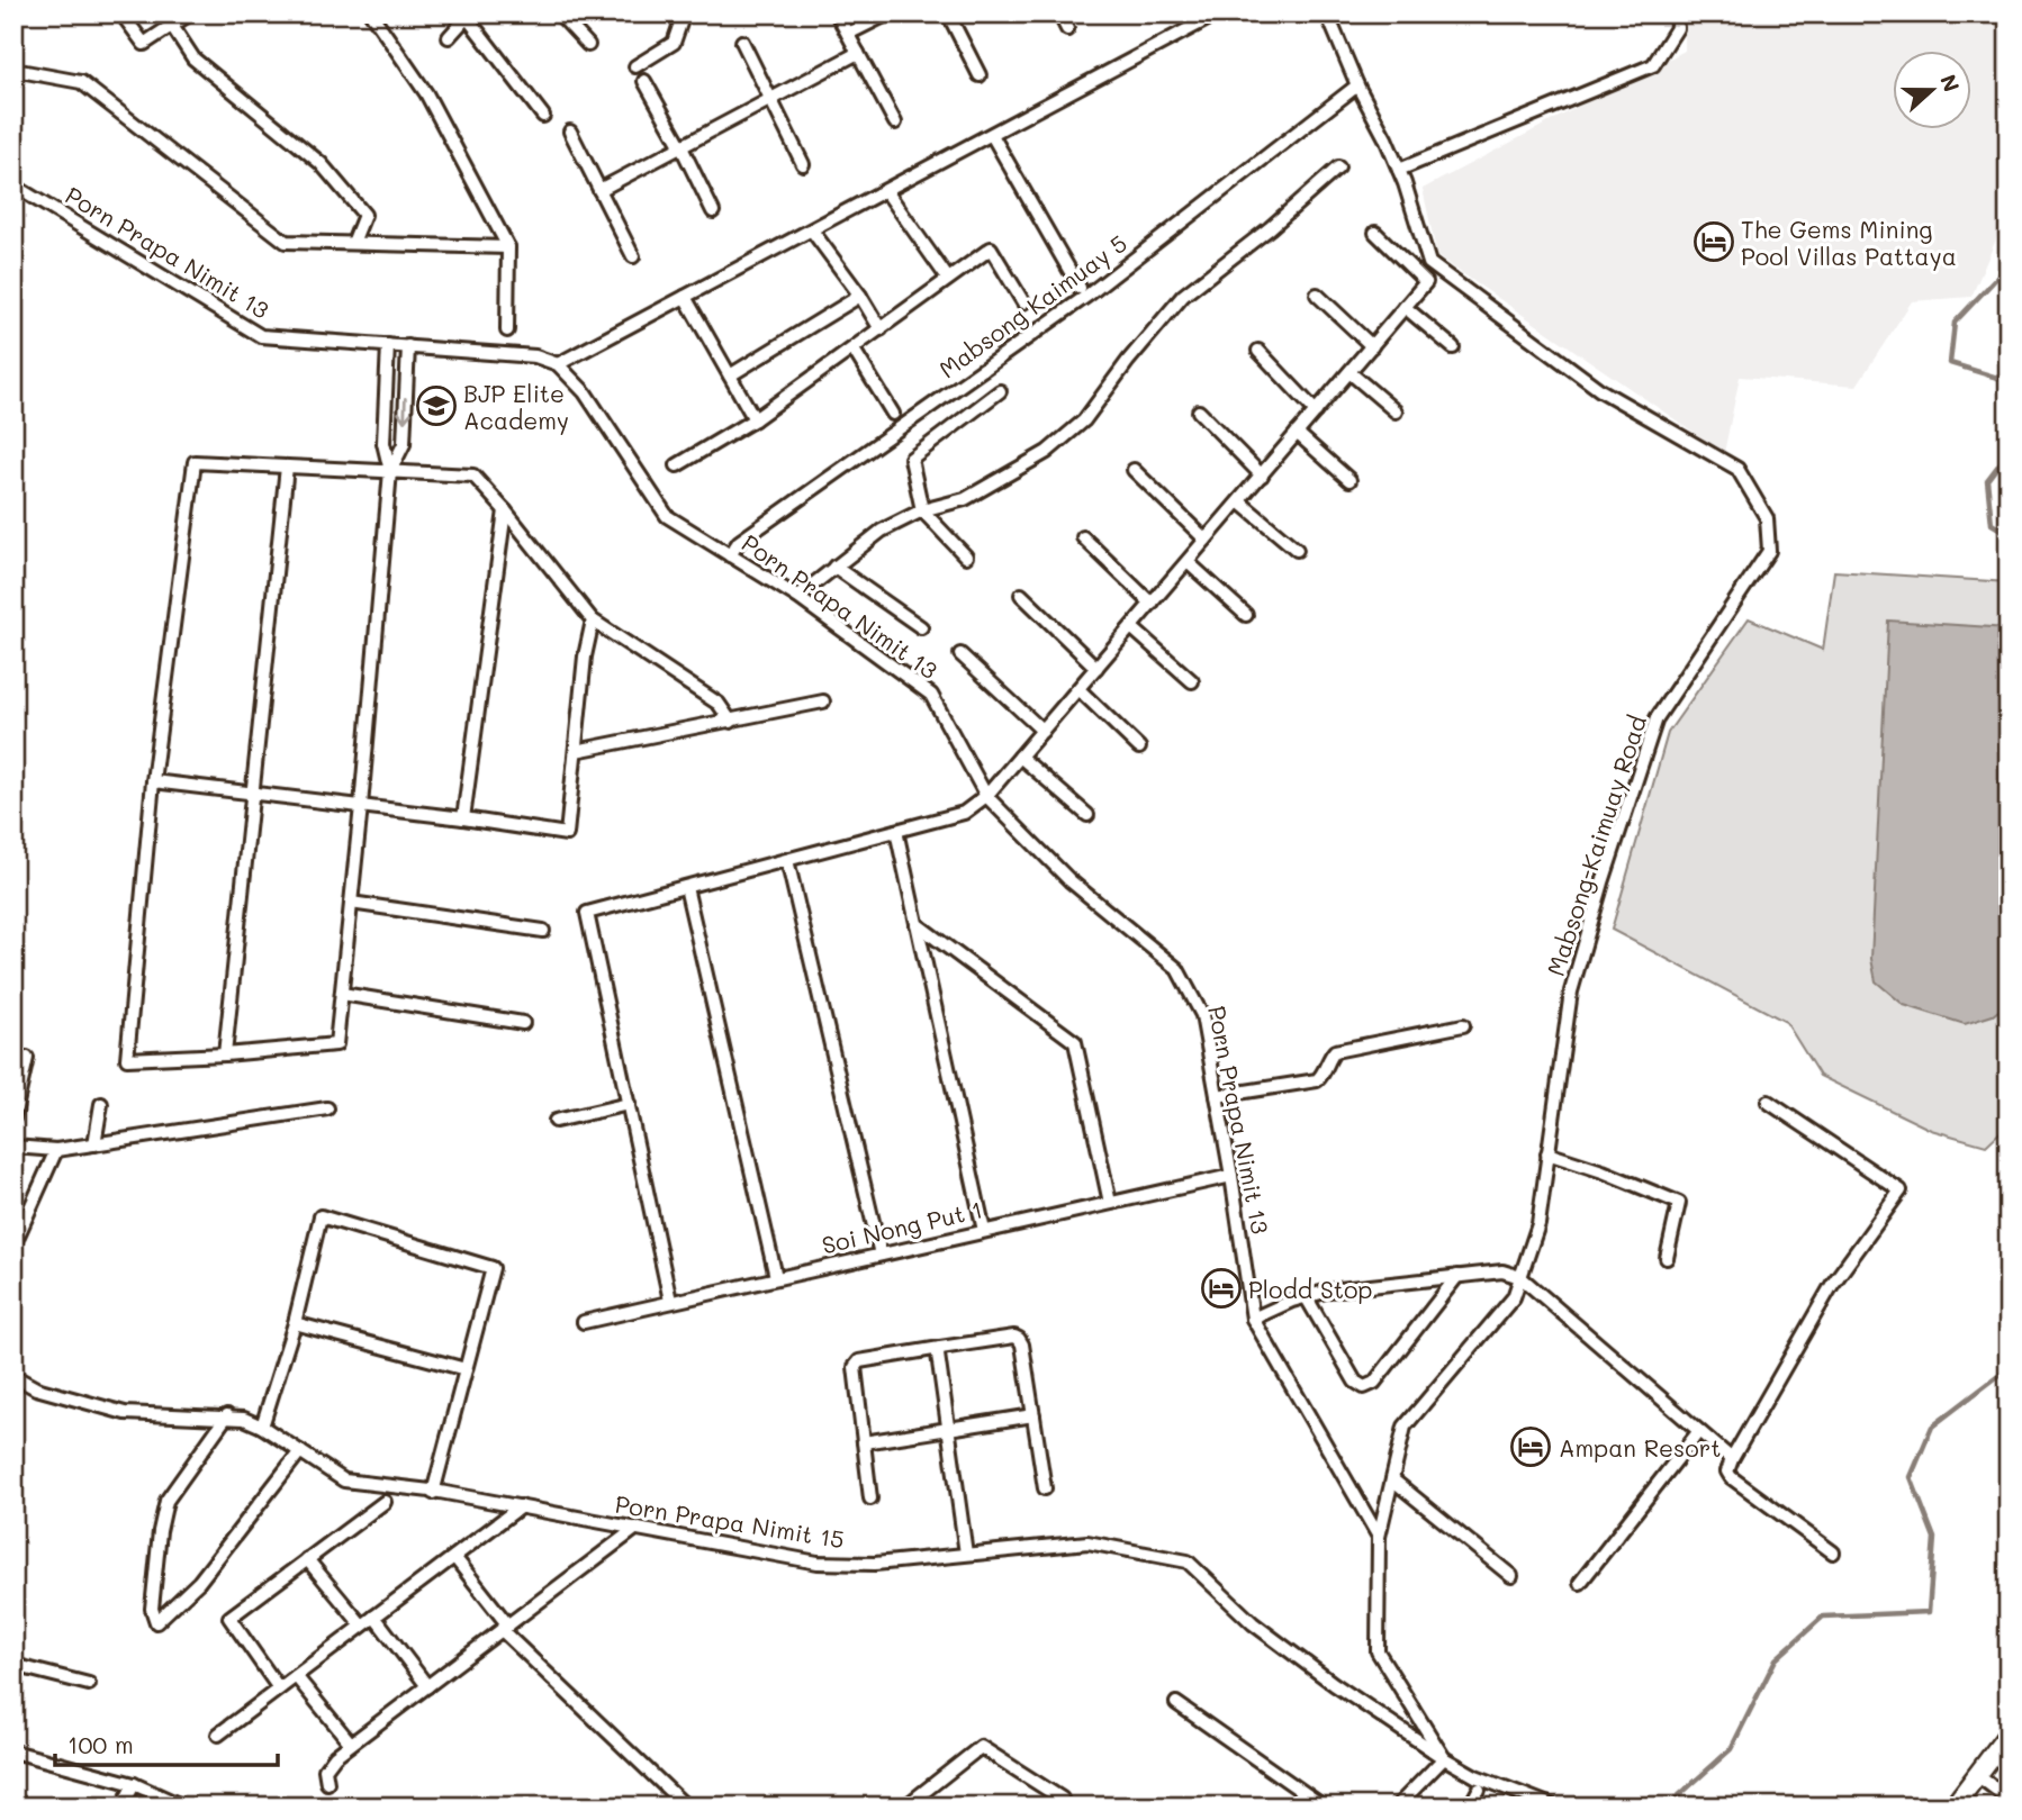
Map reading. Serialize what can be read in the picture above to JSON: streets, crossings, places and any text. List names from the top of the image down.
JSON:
{
  "streets": {
    "street": [
      "Porn Prapa Nimit 13",
      "Mabsong Kaimuay 5",
      "Mabsong-Kaimuay Road",
      "Soi Nong Put 1",
      "Porn Prapa Nimit 15"
    ]
  },
  "crossings": [
    ["Porn Prapa Nimit 13", "Mabsong Kaimuay 5"],
    ["Porn Prapa Nimit 13", "Mabsong-Kaimuay Road"],
    ["Porn Prapa Nimit 13", "Soi Nong Put 1"],
    ["Mabsong Kaimuay 5", "Mabsong-Kaimuay Road"],
    ["Mabsong-Kaimuay Road", "Porn Prapa Nimit 15"]
  ],
  "places": {
    "hotel": ["The Gems Mining Pool Villas Pattaya", "Plodd Stop", "Ampan Resort"],
    "school or university": ["BJP Elite Academy"]
  },
  "scale_bar": "100 m",
  "north": "right"
}
